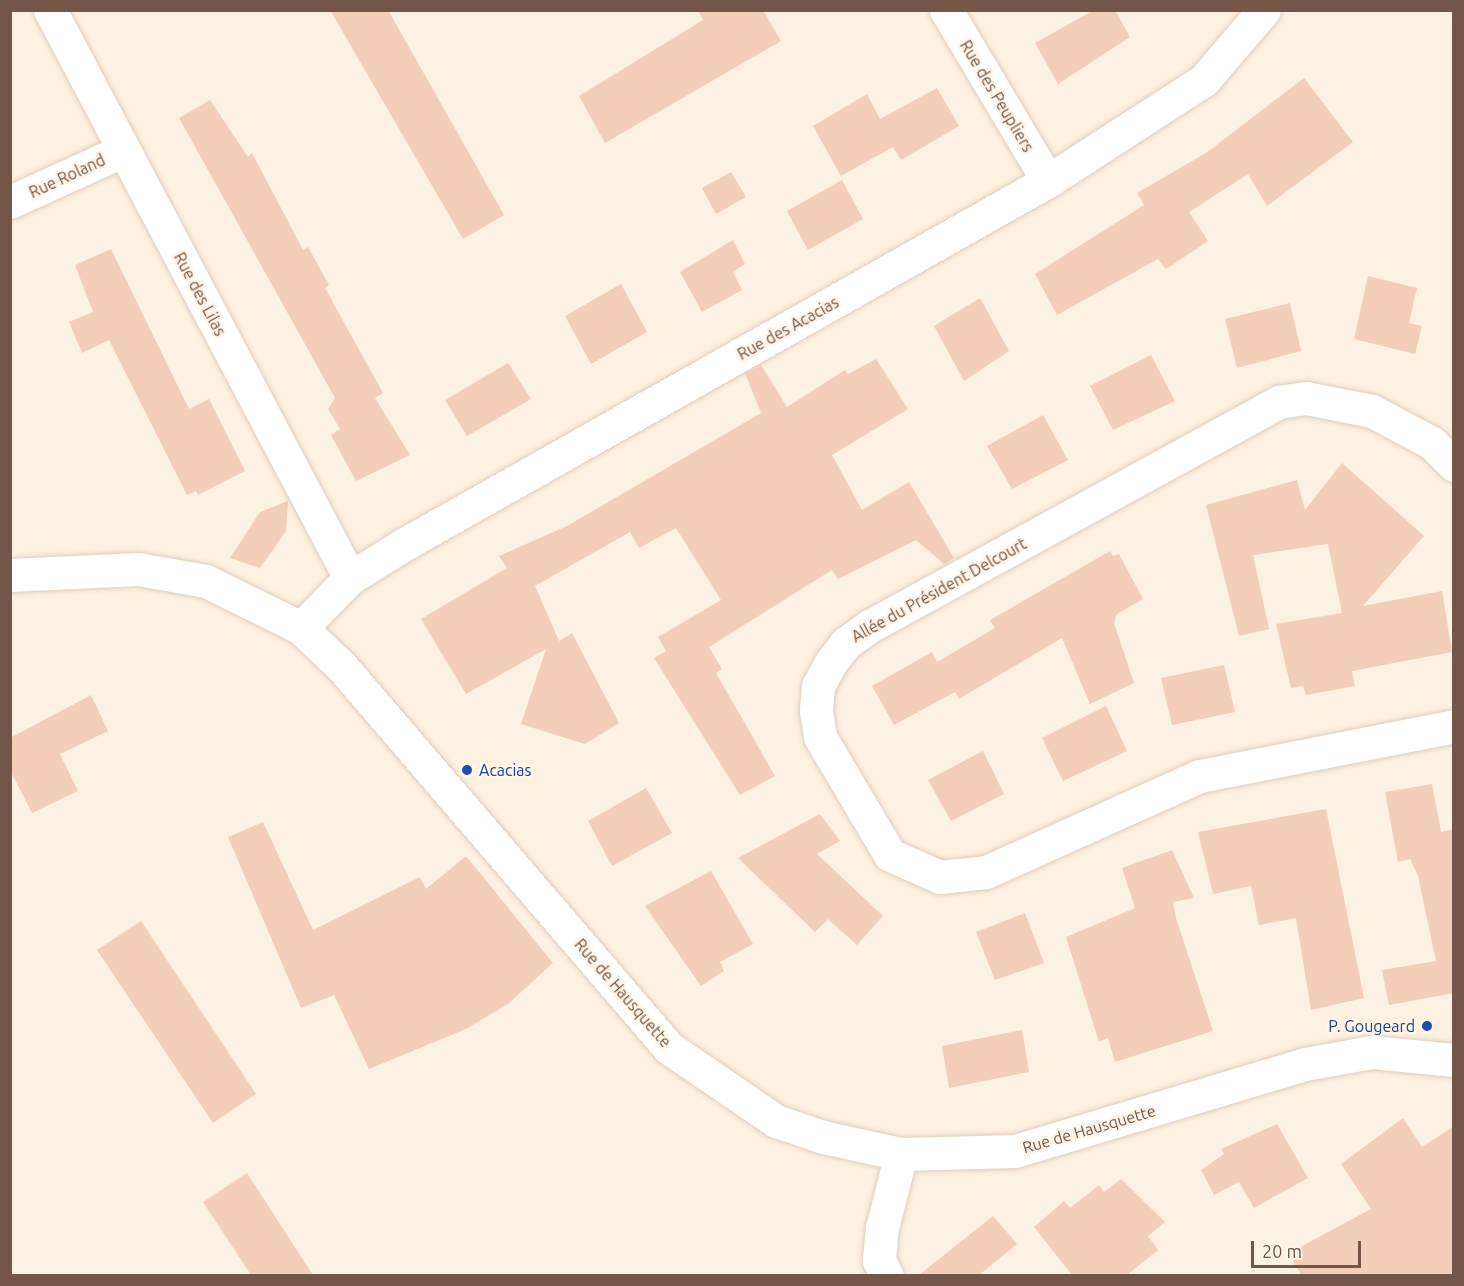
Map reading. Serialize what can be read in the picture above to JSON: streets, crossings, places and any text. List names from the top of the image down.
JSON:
{
  "streets": {
    "street": [
      "Rue des Peupliers",
      "Rue Roland",
      "Rue des Lilas",
      "Rue des Acacias",
      "Allée du Président Delcourt",
      "Rue de Hausquette"
    ]
  },
  "crossings": [
    ["Rue des Peupliers", "Rue des Acacias"],
    ["Rue Roland", "Rue des Lilas"],
    ["Rue des Lilas", "Rue des Acacias"],
    ["Rue des Acacias", "Rue de Hausquette"]
  ],
  "places": ["Acacias", "P. Gougeard"],
  "scale_bar": "20 m"
}
